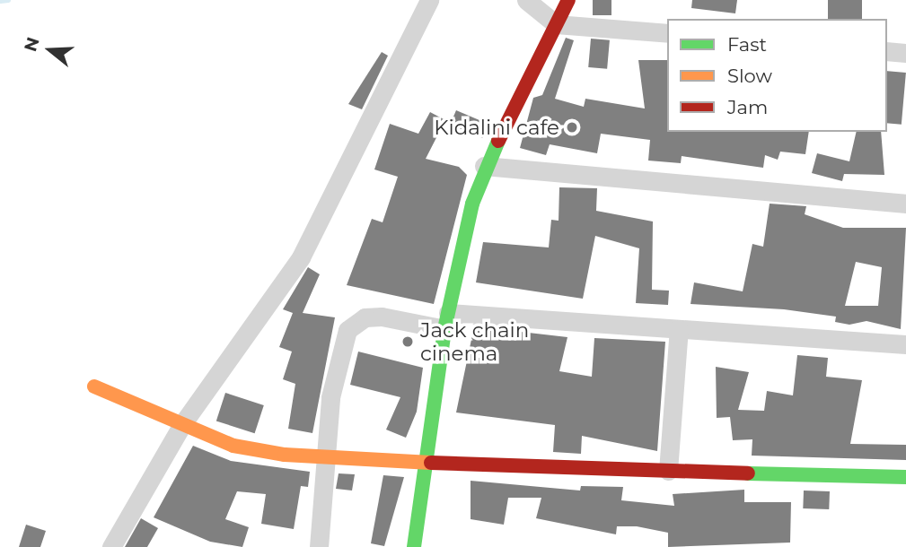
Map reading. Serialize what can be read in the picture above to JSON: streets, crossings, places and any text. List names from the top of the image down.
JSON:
{
  "places": ["Kidalini cafe", "Jack chain cinema"],
  "legend": ["Fast", "Slow", "Jam"],
  "north": "left"
}
